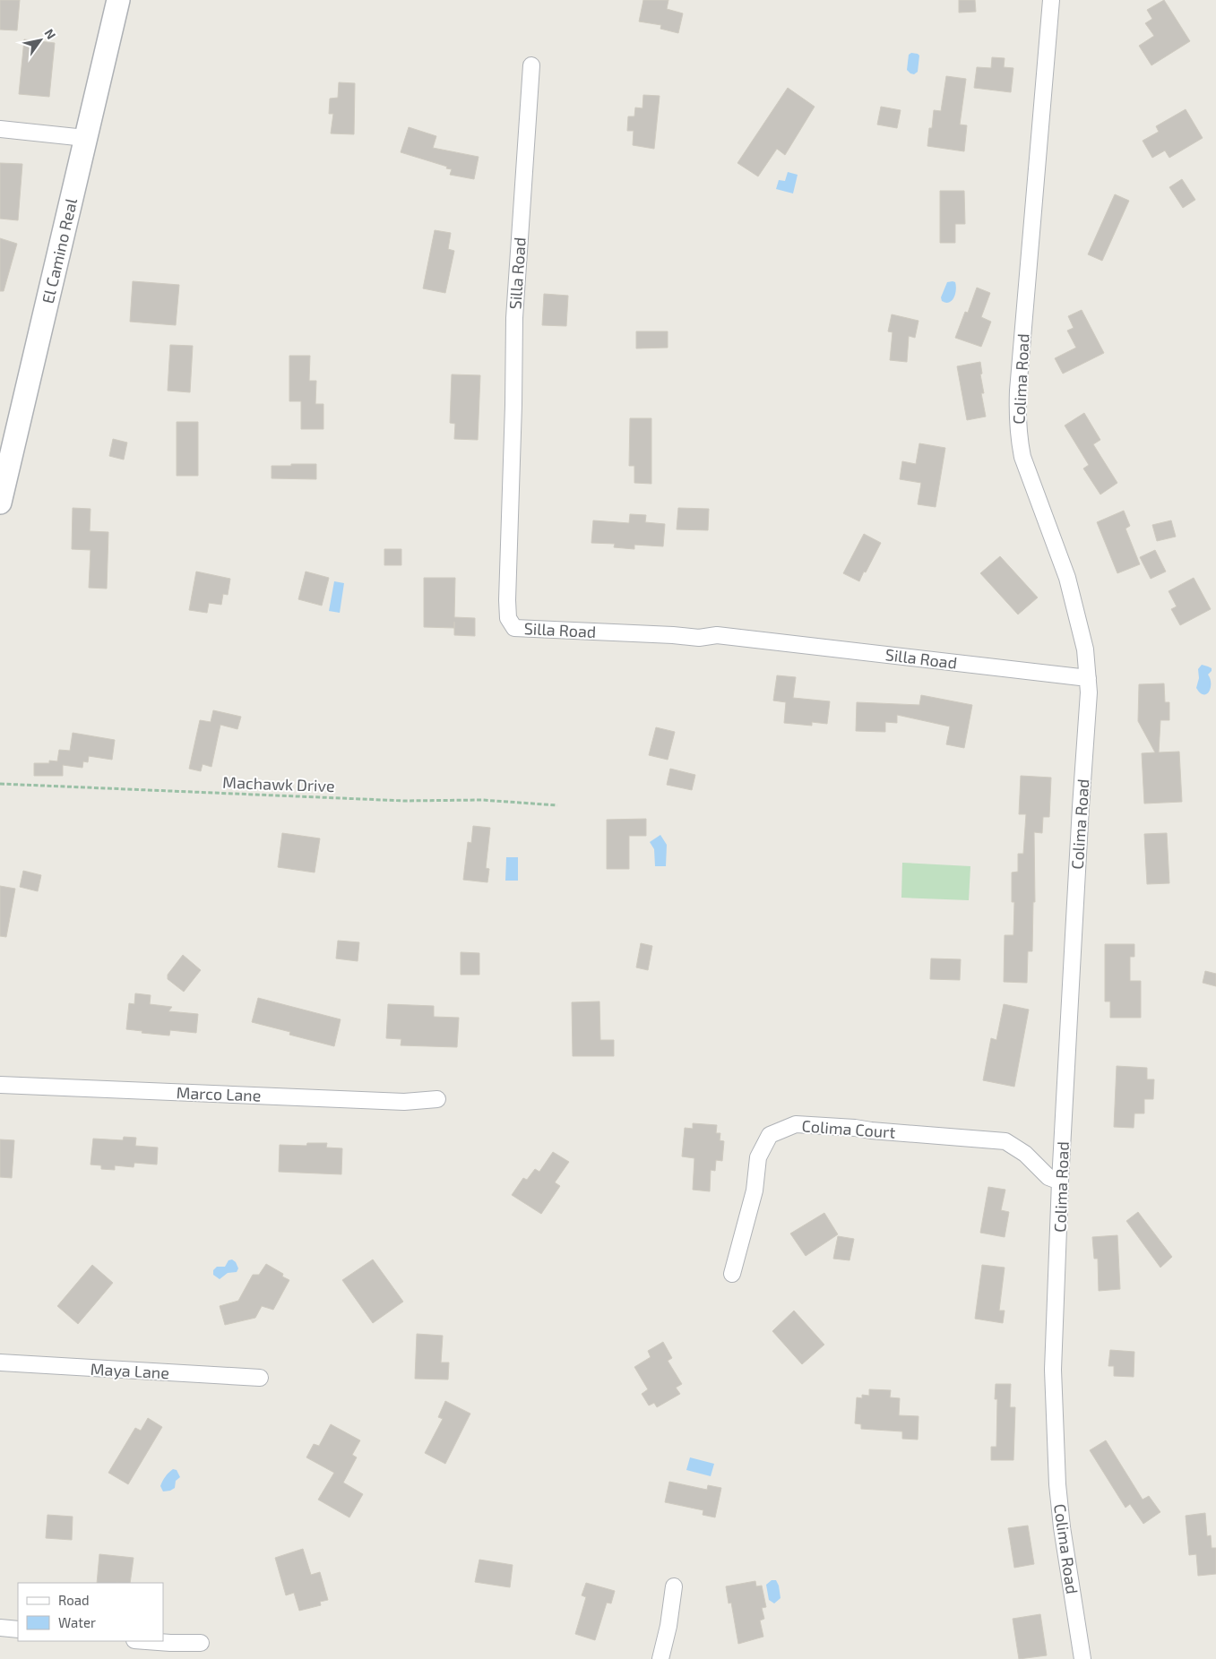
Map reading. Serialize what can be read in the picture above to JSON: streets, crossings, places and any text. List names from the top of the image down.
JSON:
{
  "streets": {
    "main road": ["El Camino Real"],
    "street": [
      "Silla Road",
      "Colima Road",
      "Marco Lane",
      "Colima Court",
      "Maya Lane"
    ],
    "path": ["Machawk Drive"]
  },
  "crossings": [
    ["Silla Road", "Colima Road"],
    ["Colima Road", "Colima Court"]
  ],
  "legend": ["Road", "Water"],
  "north": "top right"
}
